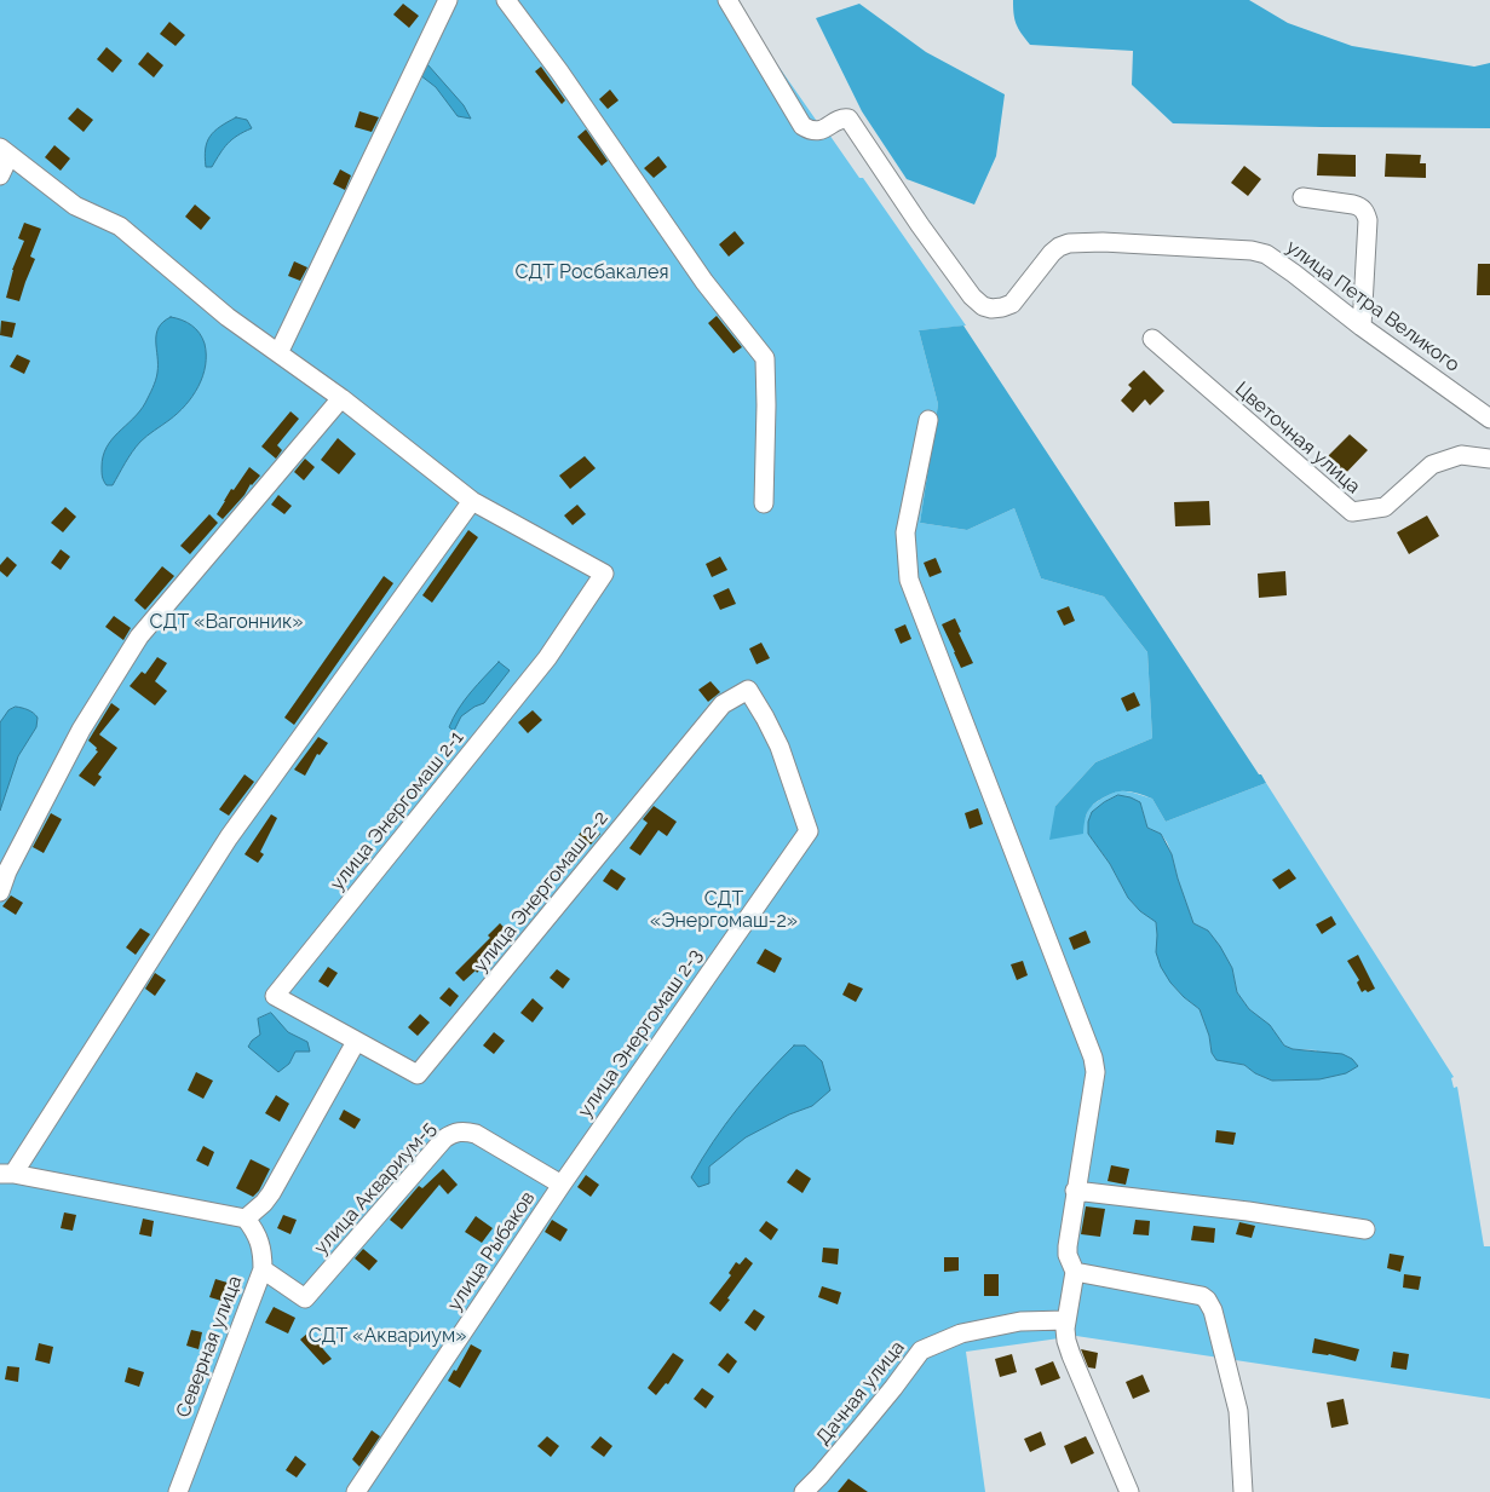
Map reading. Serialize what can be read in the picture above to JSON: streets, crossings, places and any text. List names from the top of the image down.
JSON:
{
  "streets": {
    "street": [
      "улица Петра Великого",
      "Цветочная улица",
      "улица Энергомаш 2-1",
      "улица Энергомаш 2-2",
      "улица Энергомаш 2-3",
      "улица Аквариум-5",
      "улица Рыбаков",
      "Северная улица",
      "Дачная улица"
    ]
  },
  "crossings": [
    ["улица Энергомаш 2-1", "улица Энергомаш 2-2"],
    ["улица Энергомаш 2-2", "улица Энергомаш 2-3"],
    ["улица Энергомаш 2-3", "улица Аквариум-5"],
    ["улица Энергомаш 2-3", "улица Рыбаков"],
    ["улица Аквариум-5", "улица Рыбаков"],
    ["улица Аквариум-5", "Северная улица"]
  ],
  "parks": [
    "СДТ Росбакалея",
    "СДТ «Вагонник»",
    "СДТ «Энергомаш-2»",
    "СДТ «Аквариум»"
  ]
}
